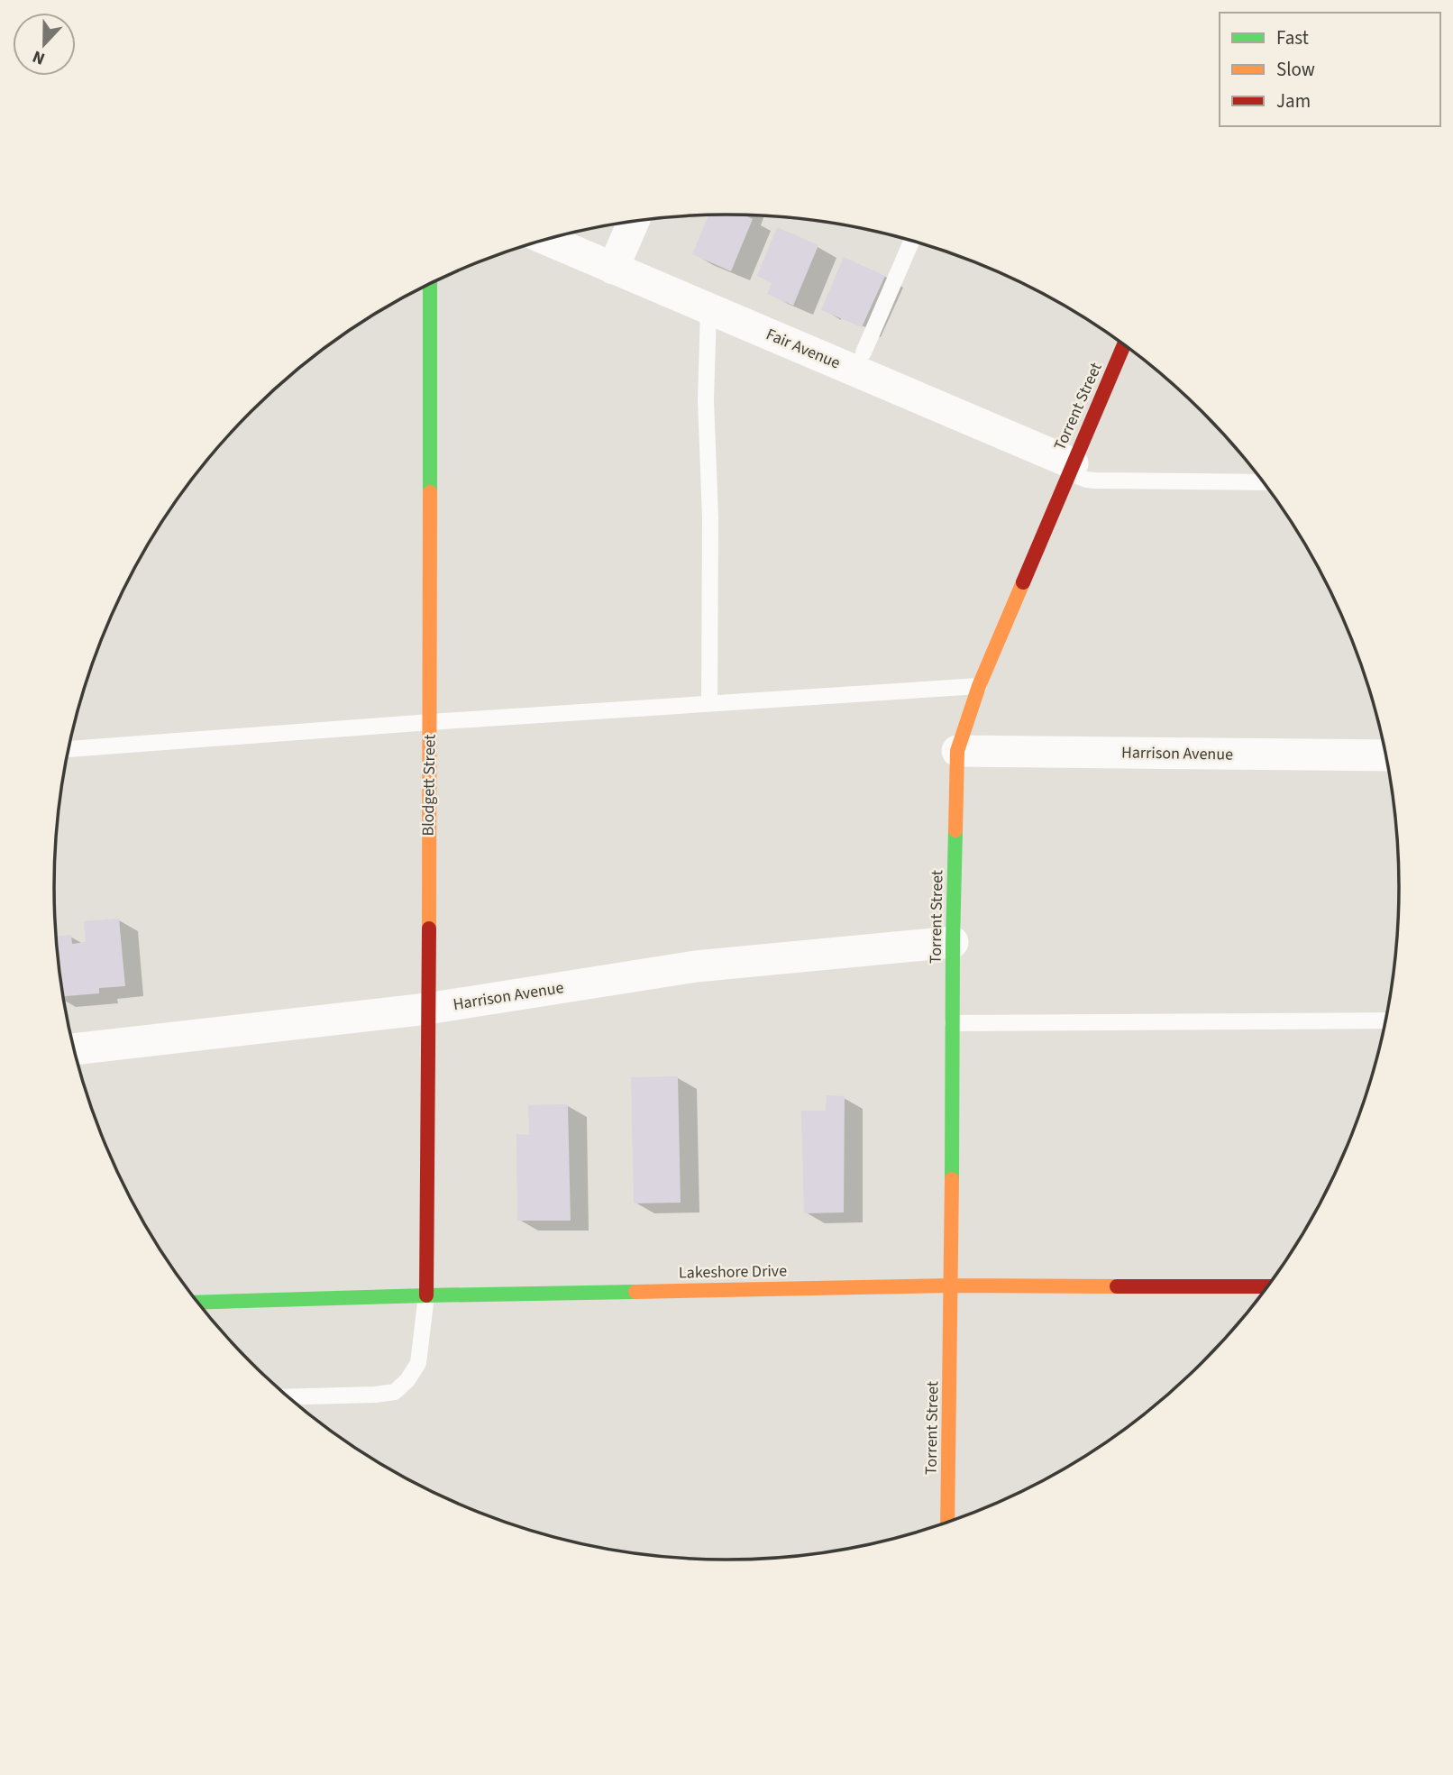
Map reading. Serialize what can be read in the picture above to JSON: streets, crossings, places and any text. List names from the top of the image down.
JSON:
{
  "streets": {
    "street": [
      "Fair Avenue",
      "Torrent Street",
      "Harrison Avenue",
      "Blodgett Street",
      "Lakeshore Drive"
    ]
  },
  "crossings": [
    ["Fair Avenue", "Torrent Street"],
    ["Torrent Street", "Harrison Avenue"],
    ["Torrent Street", "Lakeshore Drive"],
    ["Harrison Avenue", "Blodgett Street"],
    ["Blodgett Street", "Lakeshore Drive"]
  ],
  "legend": ["Fast", "Slow", "Jam"],
  "north": "bottom"
}
